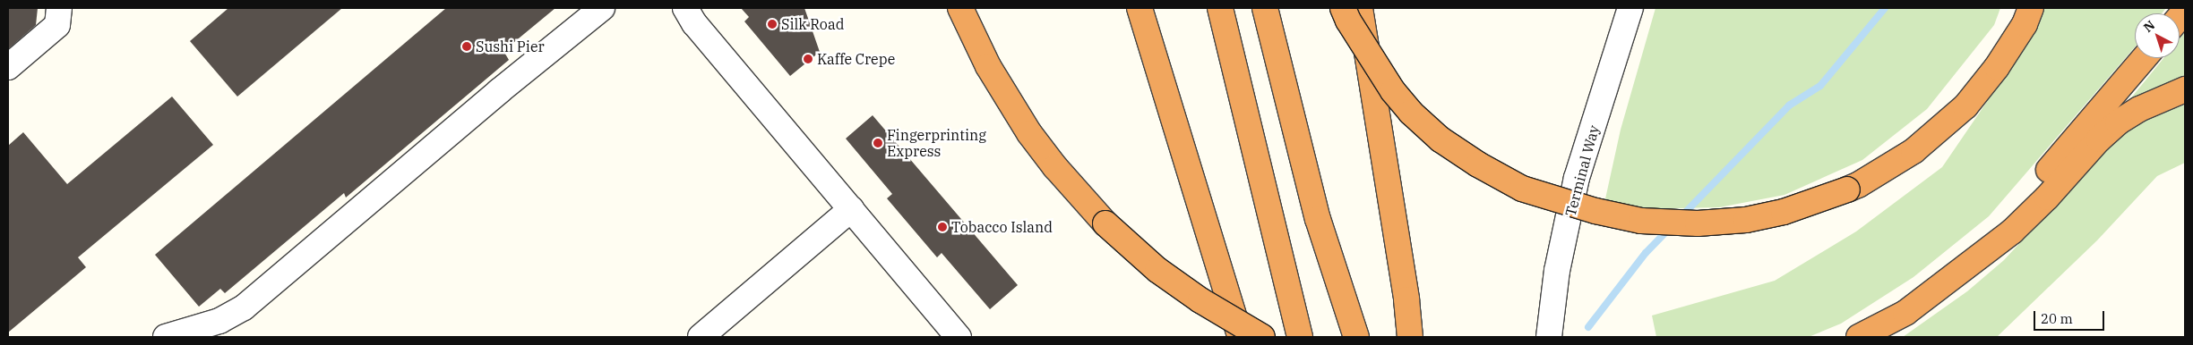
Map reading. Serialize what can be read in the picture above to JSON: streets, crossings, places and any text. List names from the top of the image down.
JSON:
{
  "streets": {
    "street": ["Terminal Way"]
  },
  "places": [
    "Silk Road",
    "Sushi Pier",
    "Kaffe Crepe",
    "Fingerprinting Express",
    "Tobacco Island"
  ],
  "scale_bar": "20 m",
  "north": "top left"
}
